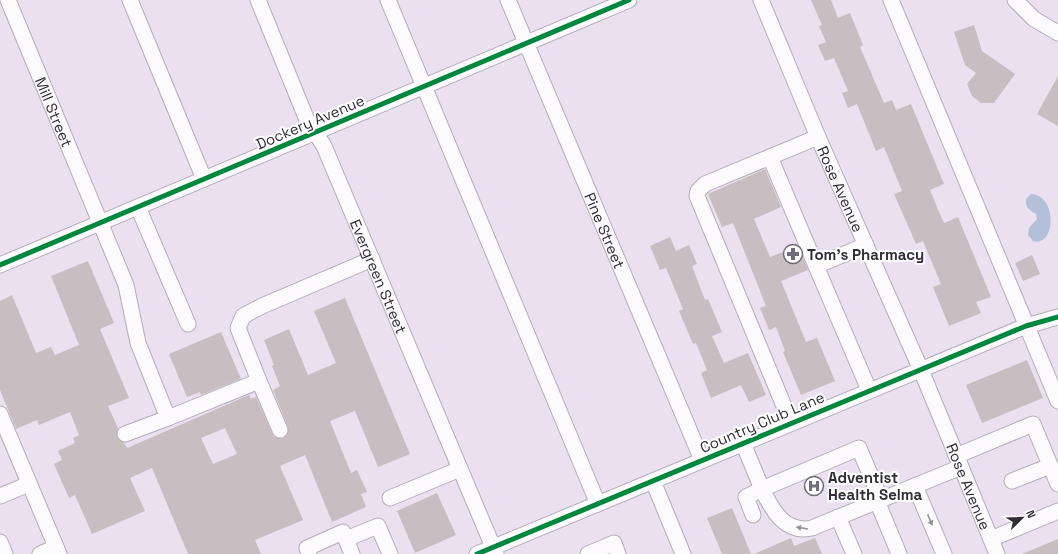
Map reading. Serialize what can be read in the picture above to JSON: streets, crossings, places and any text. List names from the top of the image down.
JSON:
{
  "streets": {
    "street": [
      "Mill Street",
      "Dockery Avenue",
      "Rose Avenue",
      "Pine Street",
      "Evergreen Street",
      "Country Club Lane"
    ]
  },
  "crossings": [
    ["Mill Street", "Dockery Avenue"],
    ["Dockery Avenue", "Pine Street"],
    ["Dockery Avenue", "Evergreen Street"],
    ["Rose Avenue", "Country Club Lane"],
    ["Pine Street", "Country Club Lane"],
    ["Evergreen Street", "Country Club Lane"]
  ],
  "places": {
    "pharmacy": ["Tom's Pharmacy"],
    "hospital": ["Adventist Health Selma"]
  },
  "north": "top right"
}
